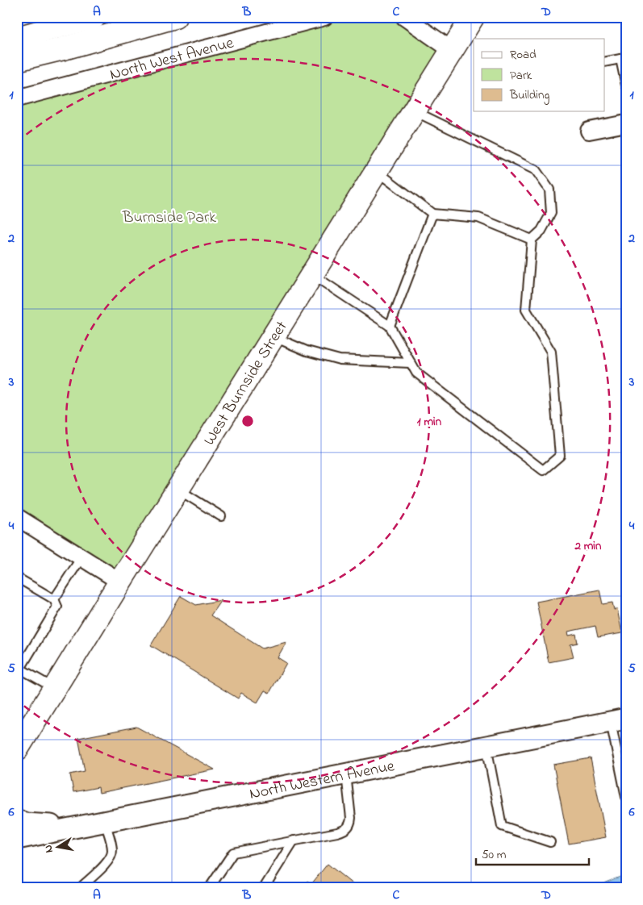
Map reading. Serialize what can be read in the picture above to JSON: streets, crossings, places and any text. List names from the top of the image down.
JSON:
{
  "streets": {
    "main road": ["West Burnside Street"],
    "street": ["North West Avenue", "North Western Avenue"]
  },
  "parks": ["Burnside Park"],
  "legend": ["Road", "Park", "Building"],
  "scale_bar": "50 m",
  "north": "left",
  "grid": {
    "columns": [
      "A",
      "B",
      "C",
      "D"
    ],
    "rows": [
      "1",
      "2",
      "3",
      "4",
      "5",
      "6"
    ]
  },
  "rings": ["1 min", "2 min"]
}
